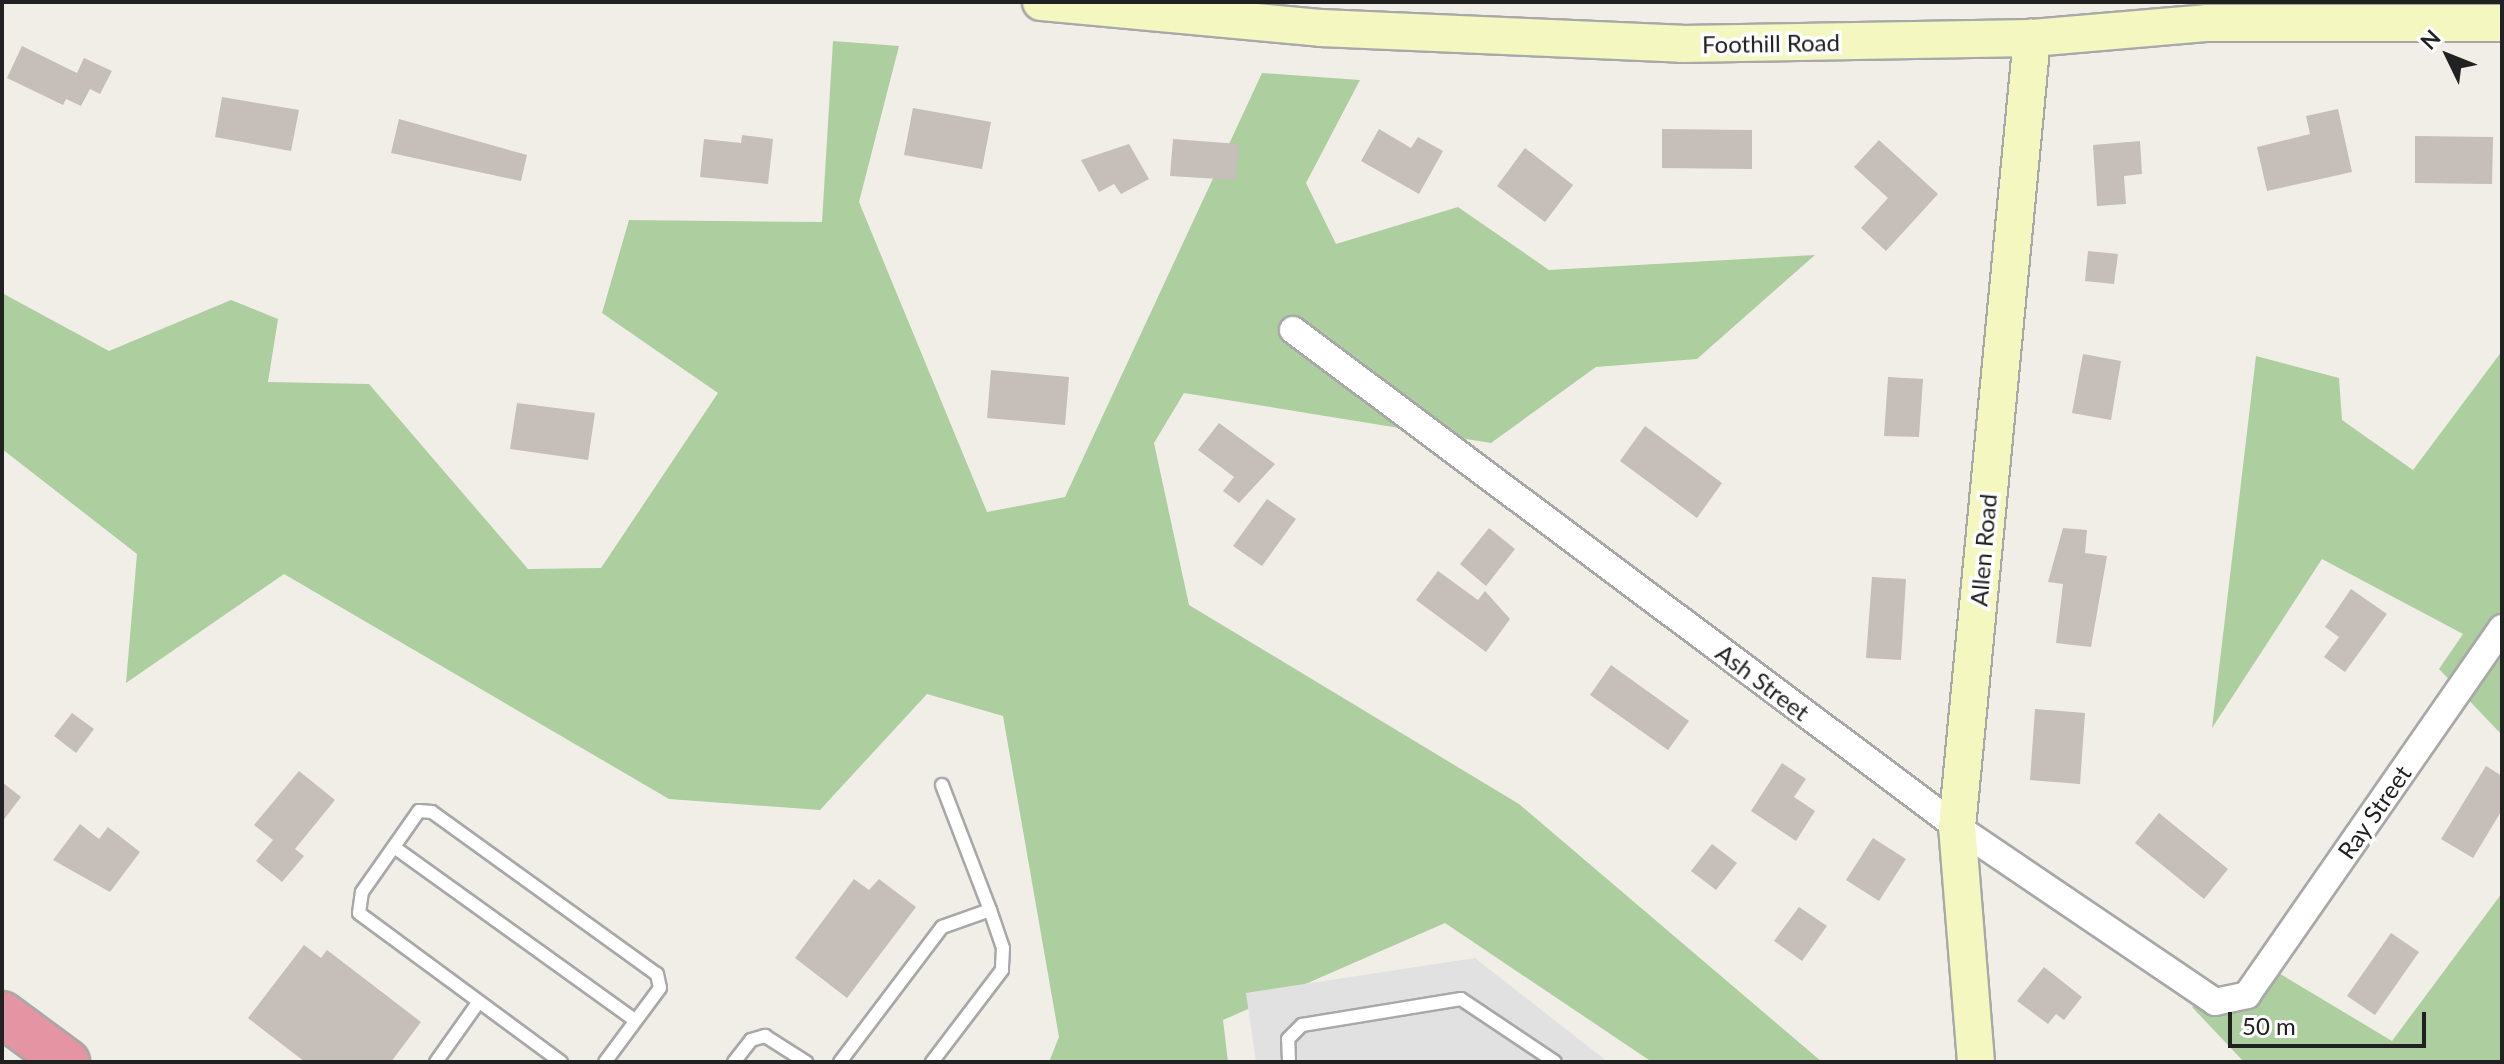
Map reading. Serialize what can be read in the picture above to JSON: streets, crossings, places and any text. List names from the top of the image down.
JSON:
{
  "streets": {
    "street": [
      "Foothill Road",
      "Allen Road",
      "Ash Street",
      "Ray Street"
    ]
  },
  "crossings": [
    ["Foothill Road", "Allen Road"],
    ["Allen Road", "Ash Street"],
    ["Ash Street", "Ray Street"]
  ],
  "scale_bar": "50 m",
  "north": "top left"
}
